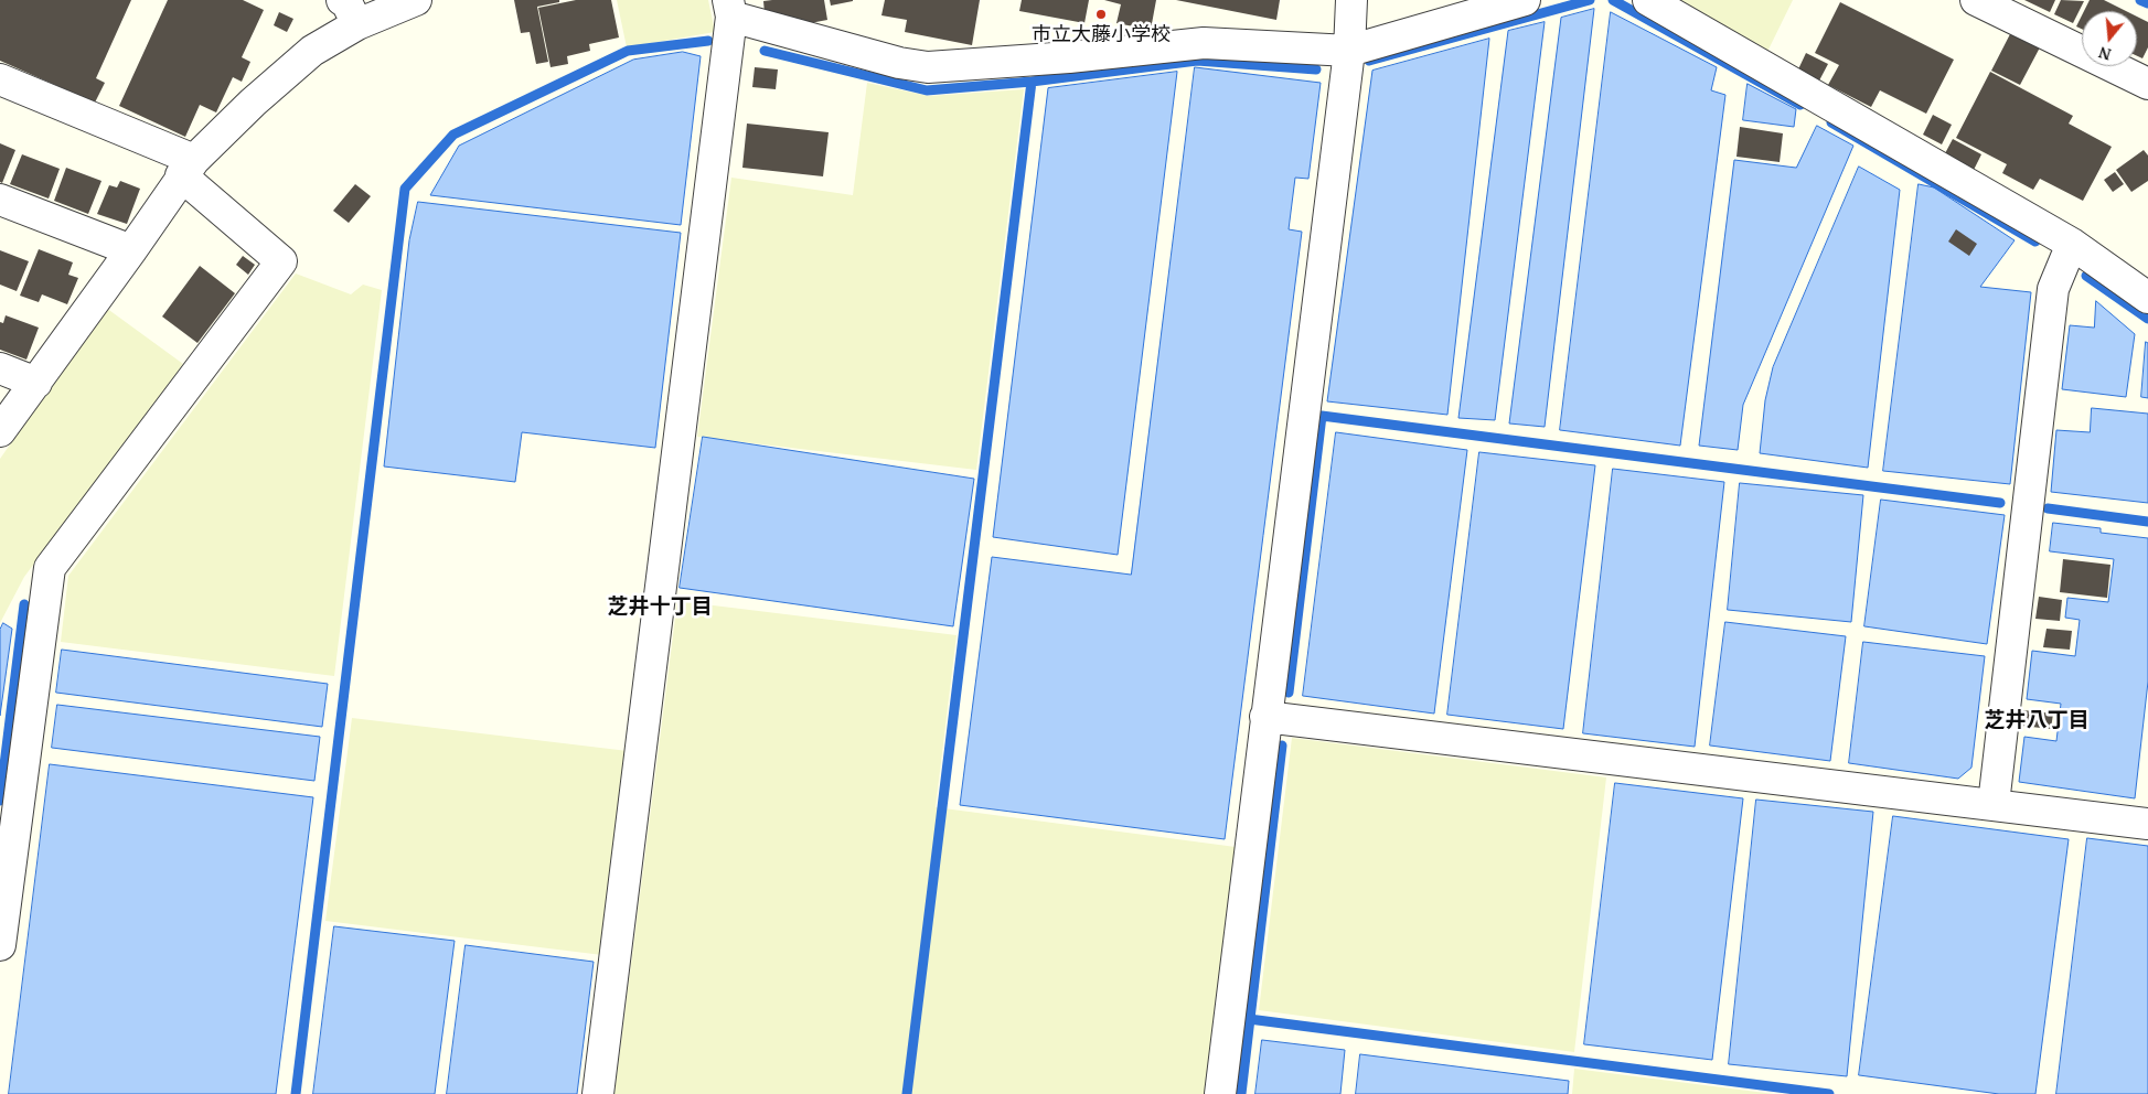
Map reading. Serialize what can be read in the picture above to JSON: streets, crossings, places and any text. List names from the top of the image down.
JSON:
{
  "districts": ["芝井十丁目", "芝井八丁目"],
  "places": ["市立大藤小学校"],
  "north": "bottom"
}
